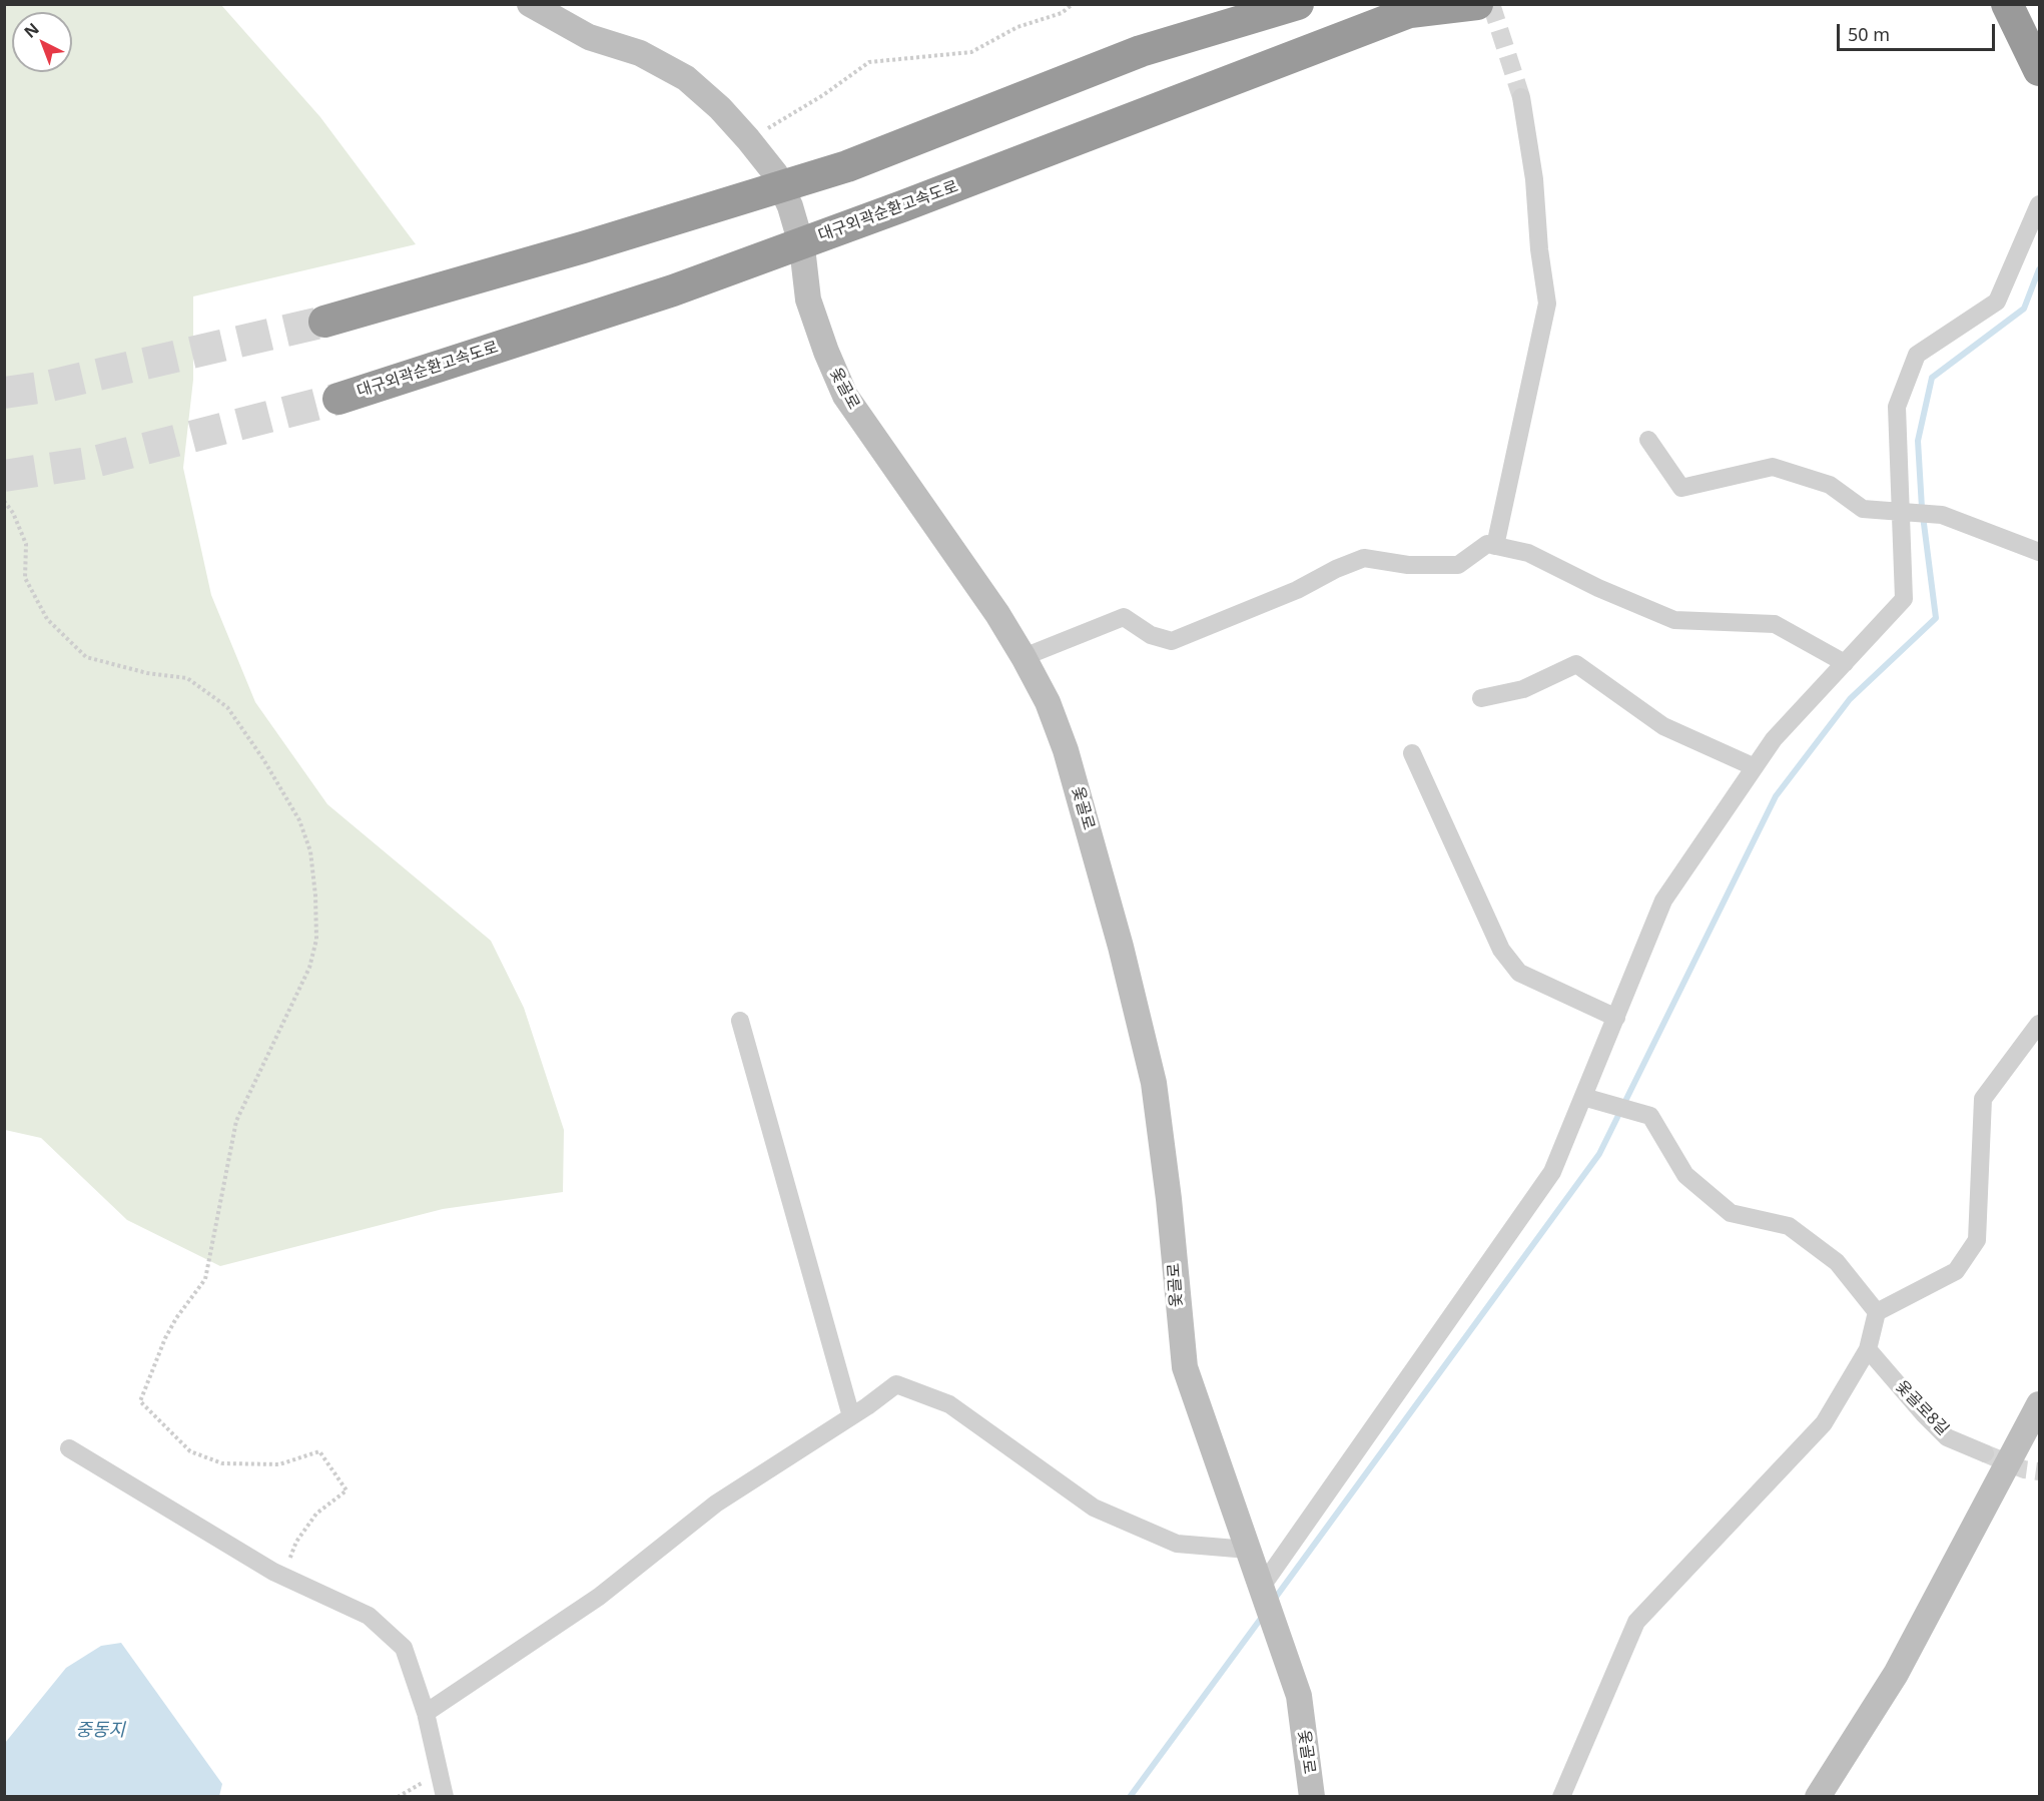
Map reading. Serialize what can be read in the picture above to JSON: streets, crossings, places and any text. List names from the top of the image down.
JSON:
{
  "streets": {
    "highway": ["대구외곽순환고속도로"],
    "street": ["옻골로", "옻골로8길"]
  },
  "water": ["중동지"],
  "scale_bar": "50 m",
  "north": "top left"
}
